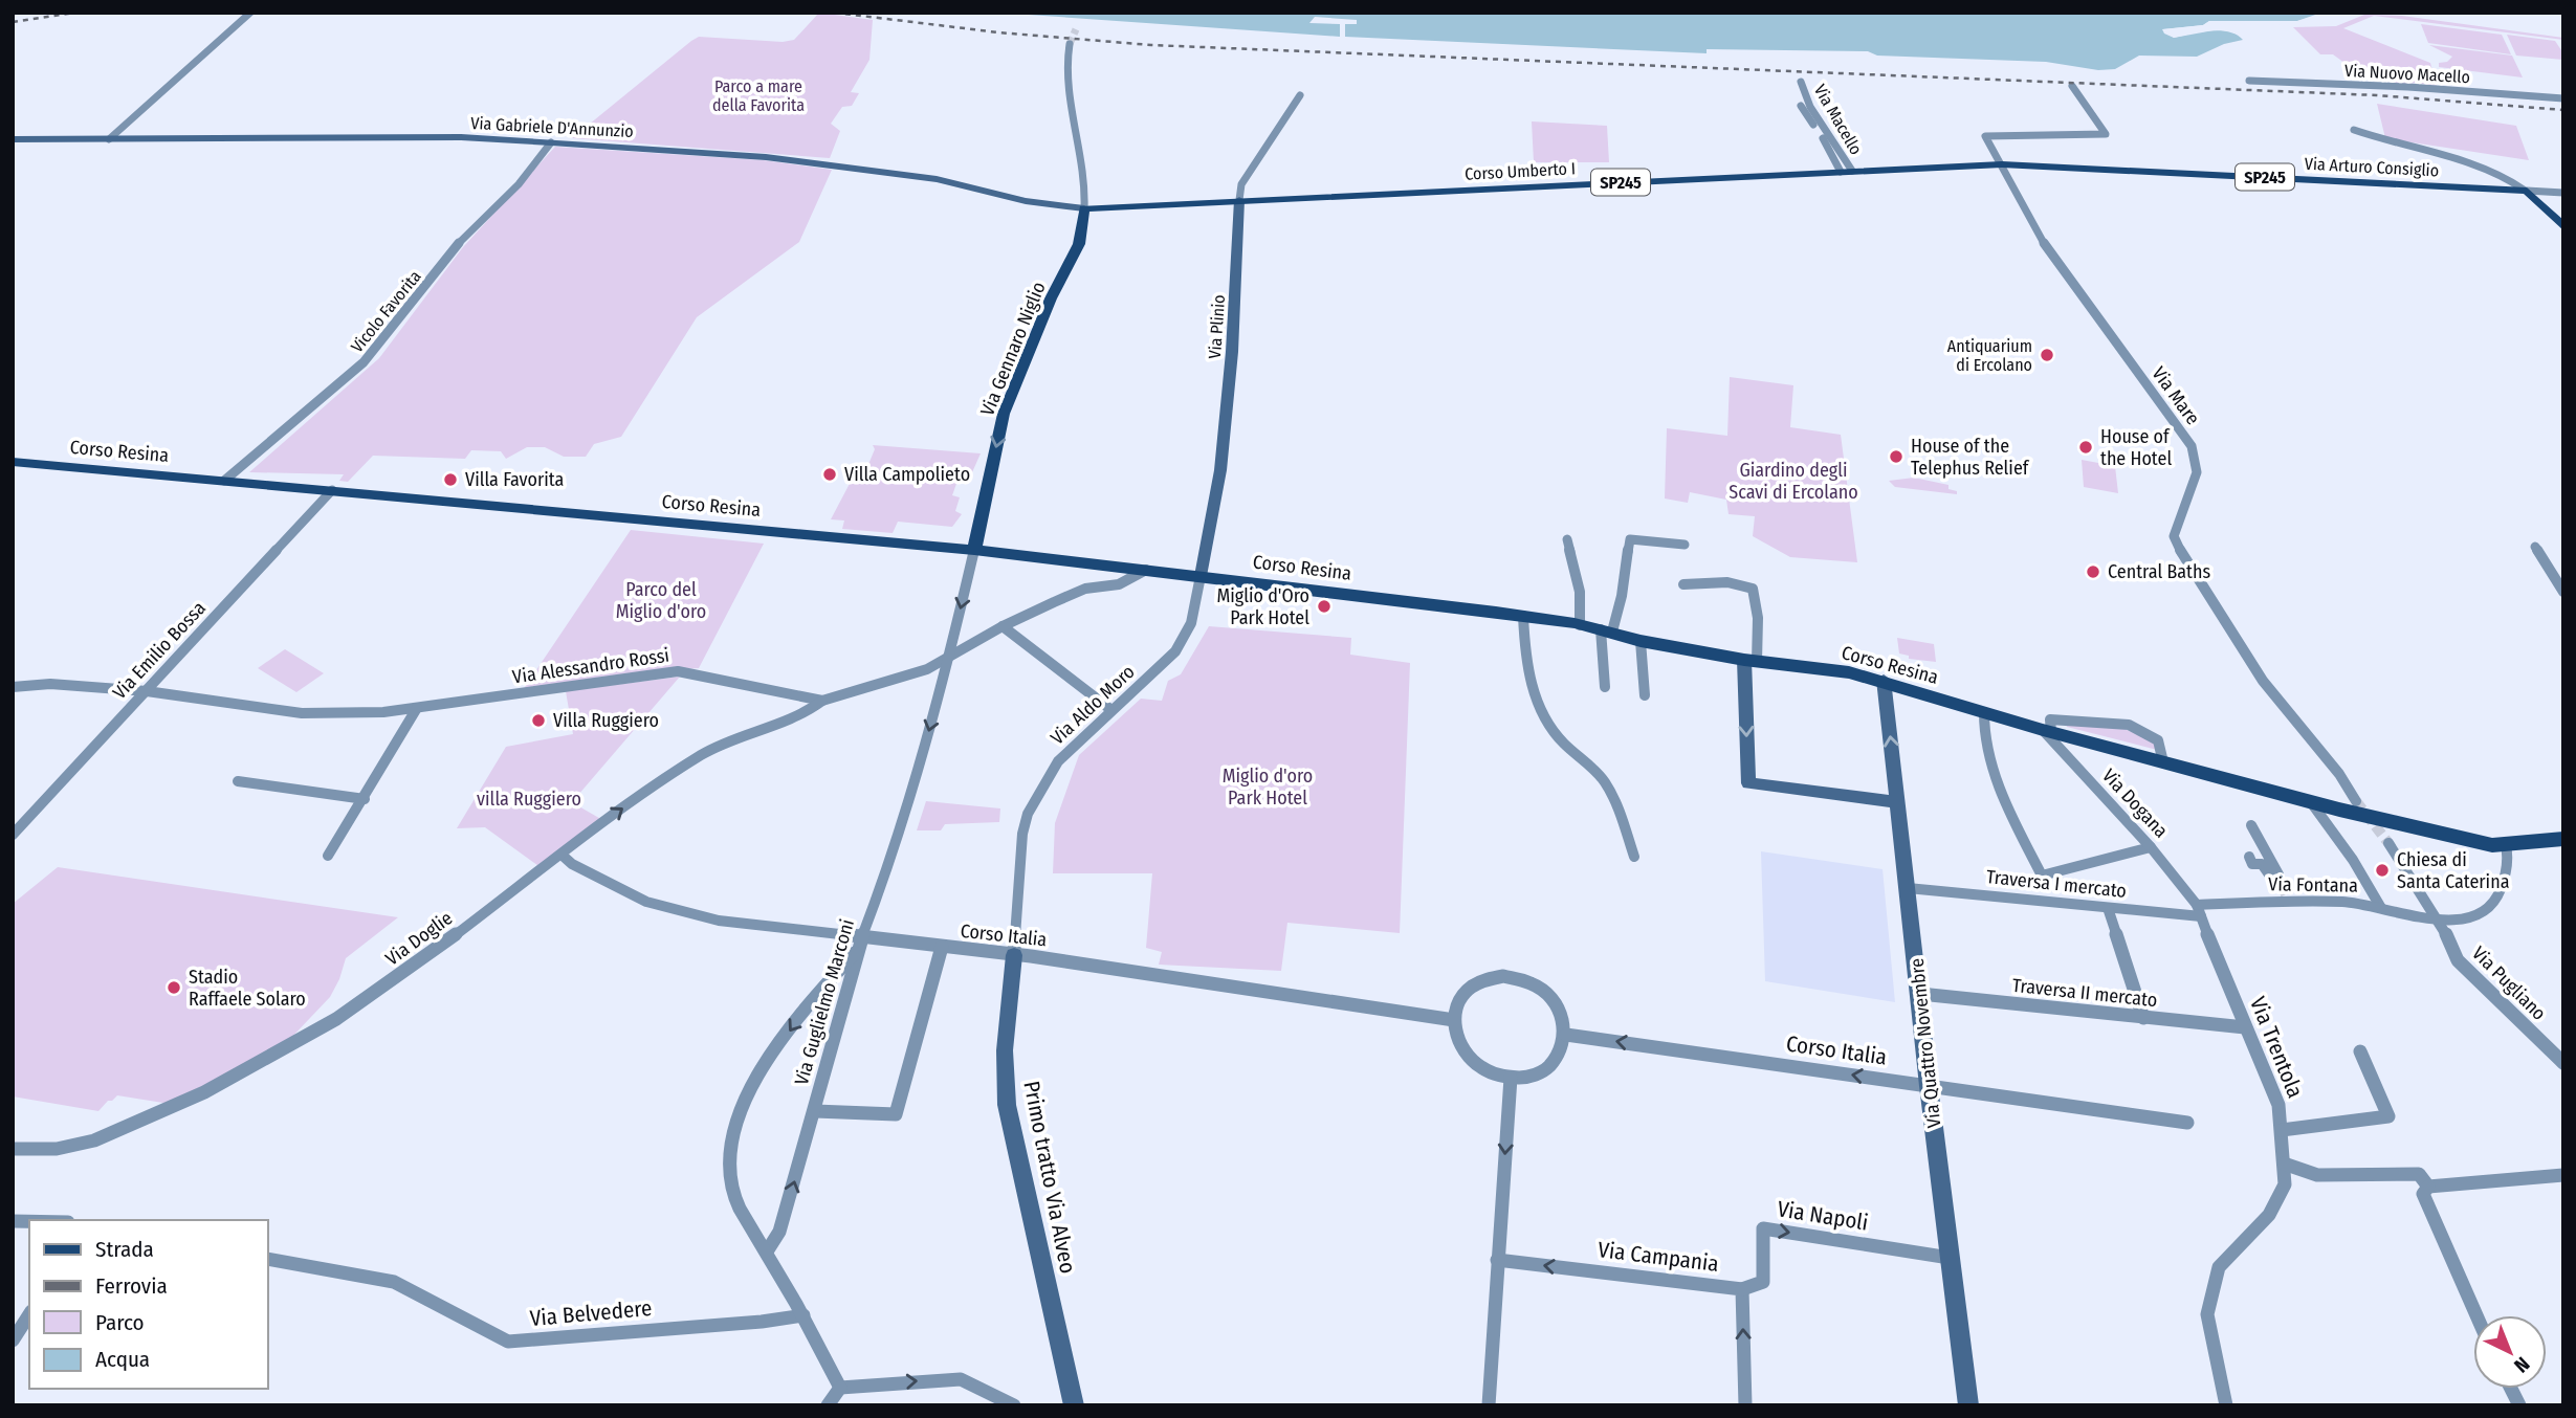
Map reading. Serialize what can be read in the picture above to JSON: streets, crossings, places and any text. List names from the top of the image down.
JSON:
{
  "streets": {
    "main road": [
      "Via Arturo Consiglio",
      "Corso Umberto I",
      "SP245",
      "Via Gennaro Niglio",
      "Corso Resina"
    ],
    "street": [
      "Via Nuovo Macello",
      "Via Macello",
      "Via Gabriele D'Annunzio",
      "Vicolo Favorita",
      "Via Plinio",
      "Via Mare",
      "Via Emilio Bossa",
      "Via Alessandro Rossi",
      "Via Aldo Moro",
      "Via Dogana",
      "Traversa I mercato",
      "Via Fontana",
      "Corso Italia",
      "Via Doglie",
      "Via Pugliano",
      "Traversa II mercato",
      "Via Guglielmo Marconi",
      "Via Quattro Novembre",
      "Via Trentola",
      "Primo tratto Via Alveo",
      "Via Napoli",
      "Via Campania",
      "Via Belvedere"
    ]
  },
  "crossings": [
    ["Via Macello", "Corso Umberto I"],
    ["Via Gabriele D'Annunzio", "Corso Umberto I"],
    ["Via Gabriele D'Annunzio", "Vicolo Favorita"],
    ["Via Gabriele D'Annunzio", "Via Gennaro Niglio"],
    ["Via Arturo Consiglio", "Corso Umberto I"],
    ["Via Arturo Consiglio", "Via Mare"],
    ["Corso Umberto I", "Via Plinio"],
    ["Corso Umberto I", "Via Gennaro Niglio"],
    ["Corso Umberto I", "Via Mare"],
    ["Vicolo Favorita", "Corso Resina"],
    ["Via Plinio", "Corso Resina"],
    ["Via Plinio", "Via Aldo Moro"],
    ["Via Gennaro Niglio", "Corso Resina"],
    ["Via Gennaro Niglio", "Via Guglielmo Marconi"],
    ["Corso Resina", "Via Emilio Bossa"],
    ["Corso Resina", "Via Alessandro Rossi"],
    ["Corso Resina", "Via Aldo Moro"],
    ["Corso Resina", "Via Dogana"],
    ["Corso Resina", "Via Fontana"],
    ["Corso Resina", "Via Guglielmo Marconi"],
    ["Corso Resina", "Via Quattro Novembre"],
    ["Via Emilio Bossa", "Via Alessandro Rossi"],
    ["Via Alessandro Rossi", "Via Doglie"],
    ["Via Alessandro Rossi", "Via Guglielmo Marconi"],
    ["Via Aldo Moro", "Corso Italia"],
    ["Via Aldo Moro", "Primo tratto Via Alveo"],
    ["Via Dogana", "Traversa I mercato"],
    ["Via Dogana", "Via Fontana"],
    ["Via Dogana", "Via Trentola"],
    ["Traversa I mercato", "Via Fontana"],
    ["Traversa I mercato", "Via Quattro Novembre"],
    ["Traversa I mercato", "Via Trentola"],
    ["Via Fontana", "Via Pugliano"],
    ["Via Fontana", "Via Trentola"],
    ["Corso Italia", "Via Doglie"],
    ["Corso Italia", "Via Guglielmo Marconi"],
    ["Corso Italia", "Via Quattro Novembre"],
    ["Corso Italia", "Primo tratto Via Alveo"],
    ["Traversa II mercato", "Via Quattro Novembre"],
    ["Traversa II mercato", "Via Trentola"],
    ["Via Quattro Novembre", "Via Napoli"],
    ["Via Napoli", "Via Campania"]
  ],
  "one_way": ["Via Gennaro Niglio", "Via Campania"],
  "parks": [
    "Parco a mare della Favorita",
    "Giardino degli Scavi di Ercolano",
    "Parco del Miglio d'oro",
    "Miglio d'oro Park Hotel",
    "villa Ruggiero"
  ],
  "places": [
    "Antiquarium di Ercolano",
    "House of the Hotel",
    "House of the Telephus Relief",
    "Villa Campolieto",
    "Villa Favorita",
    "Central Baths",
    "Miglio d'Oro Park Hotel",
    "Villa Ruggiero",
    "Chiesa di Santa Caterina",
    "Stadio Raffaele Solaro"
  ],
  "legend": [
    "Strada",
    "Ferrovia",
    "Parco",
    "Acqua"
  ],
  "north": "bottom right"
}
